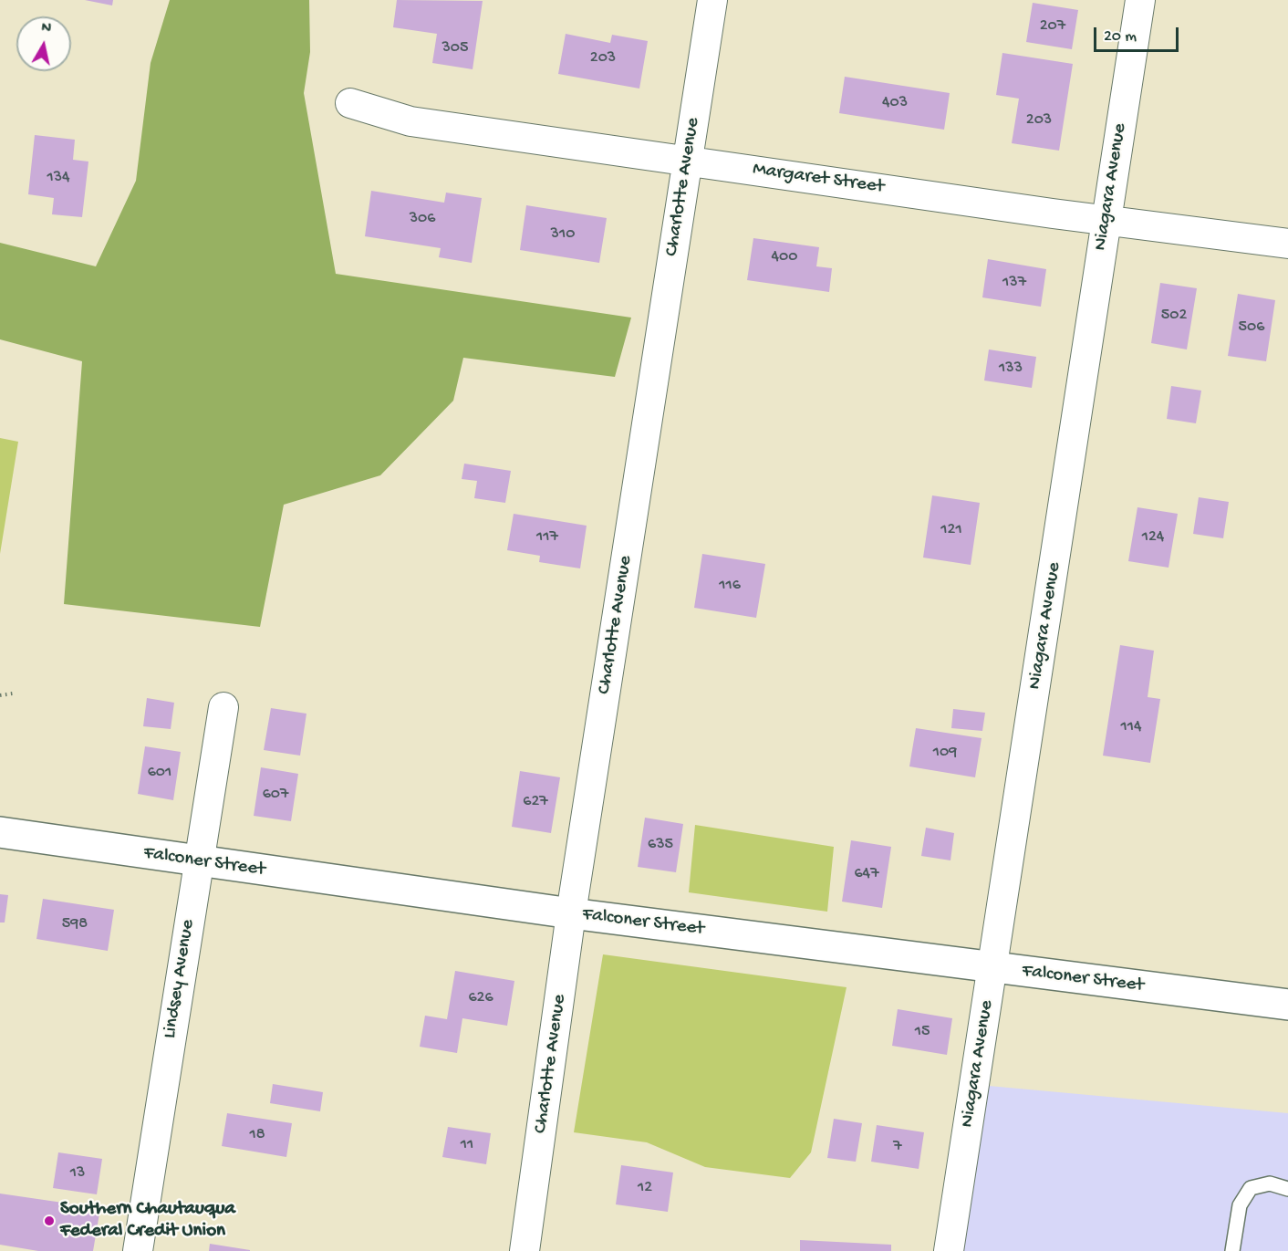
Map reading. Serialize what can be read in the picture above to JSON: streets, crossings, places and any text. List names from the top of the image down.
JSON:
{
  "streets": {
    "street": [
      "Margaret Street",
      "Charlotte Avenue",
      "Niagara Avenue",
      "Falconer Street",
      "Lindsey Avenue"
    ]
  },
  "crossings": [
    ["Margaret Street", "Charlotte Avenue"],
    ["Margaret Street", "Niagara Avenue"],
    ["Charlotte Avenue", "Falconer Street"],
    ["Niagara Avenue", "Falconer Street"],
    ["Falconer Street", "Lindsey Avenue"]
  ],
  "places": ["Southern Chautauqua Federal Credit Union"],
  "house_numbers": [
    "207",
    "305",
    "203",
    "403",
    "203",
    "134",
    "306",
    "310",
    "400",
    "137",
    "502",
    "506",
    "133",
    "121",
    "117",
    "124",
    "116",
    "114",
    "109",
    "601",
    "607",
    "627",
    "635",
    "647",
    "598",
    "626",
    "15",
    "18",
    "11",
    "7",
    "13",
    "12"
  ],
  "scale_bar": "20 m",
  "north": "top"
}
